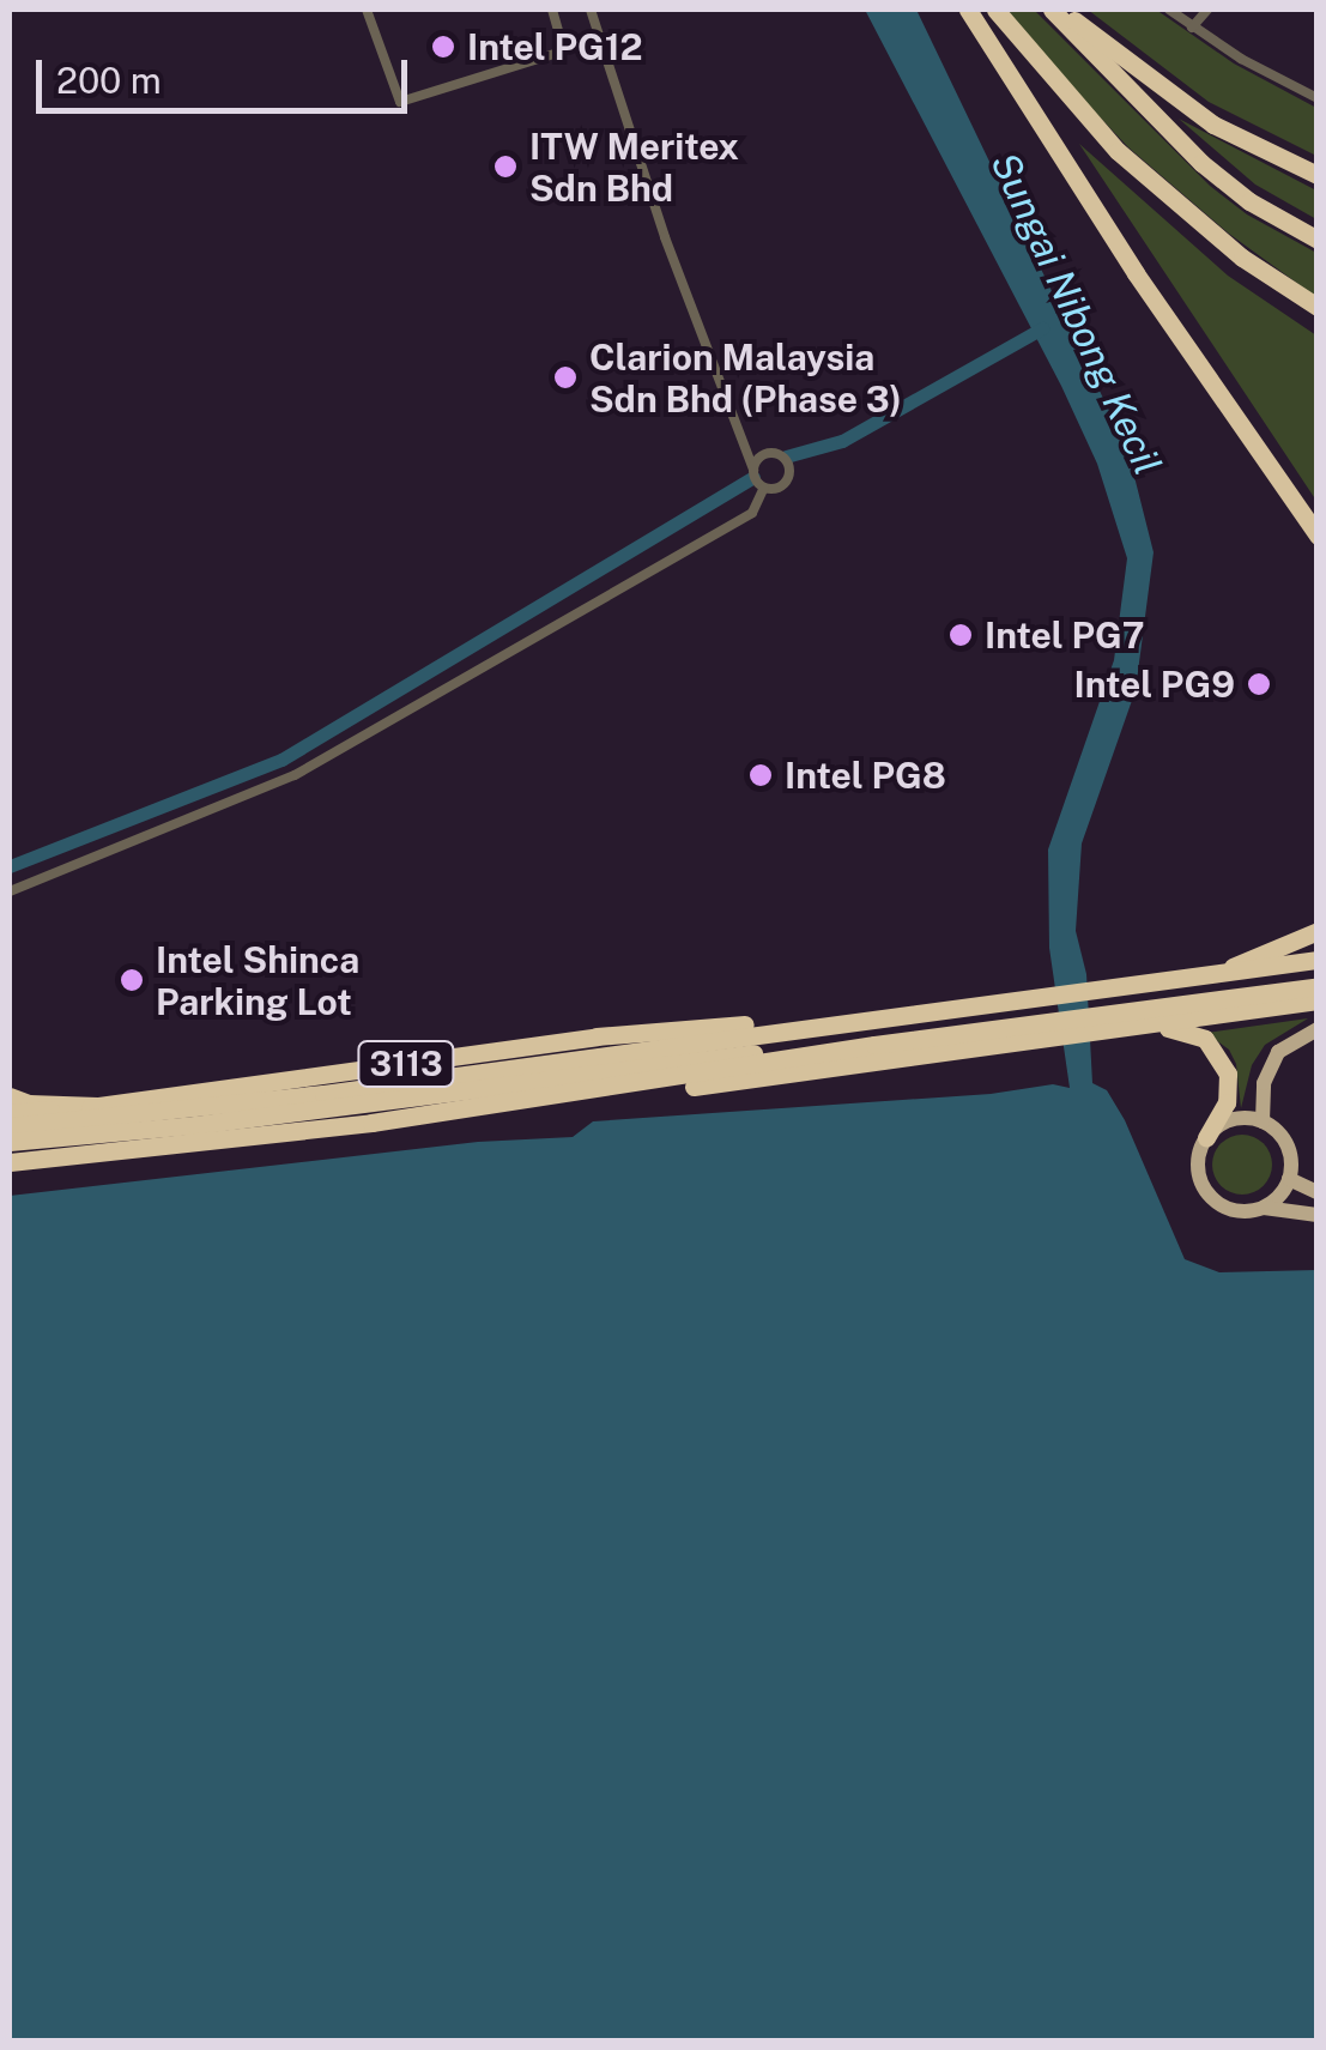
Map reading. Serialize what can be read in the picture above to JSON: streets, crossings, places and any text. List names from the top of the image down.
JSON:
{
  "streets": {
    "highway": ["3113"]
  },
  "water": ["Sungai Nibong Kecil"],
  "places": [
    "Intel PG12",
    "ITW Meritex Sdn Bhd",
    "Clarion Malaysia Sdn Bhd (Phase 3)",
    "Intel PG7",
    "Intel PG9",
    "Intel PG8",
    "Intel Shinca Parking Lot"
  ],
  "scale_bar": "200 m"
}
